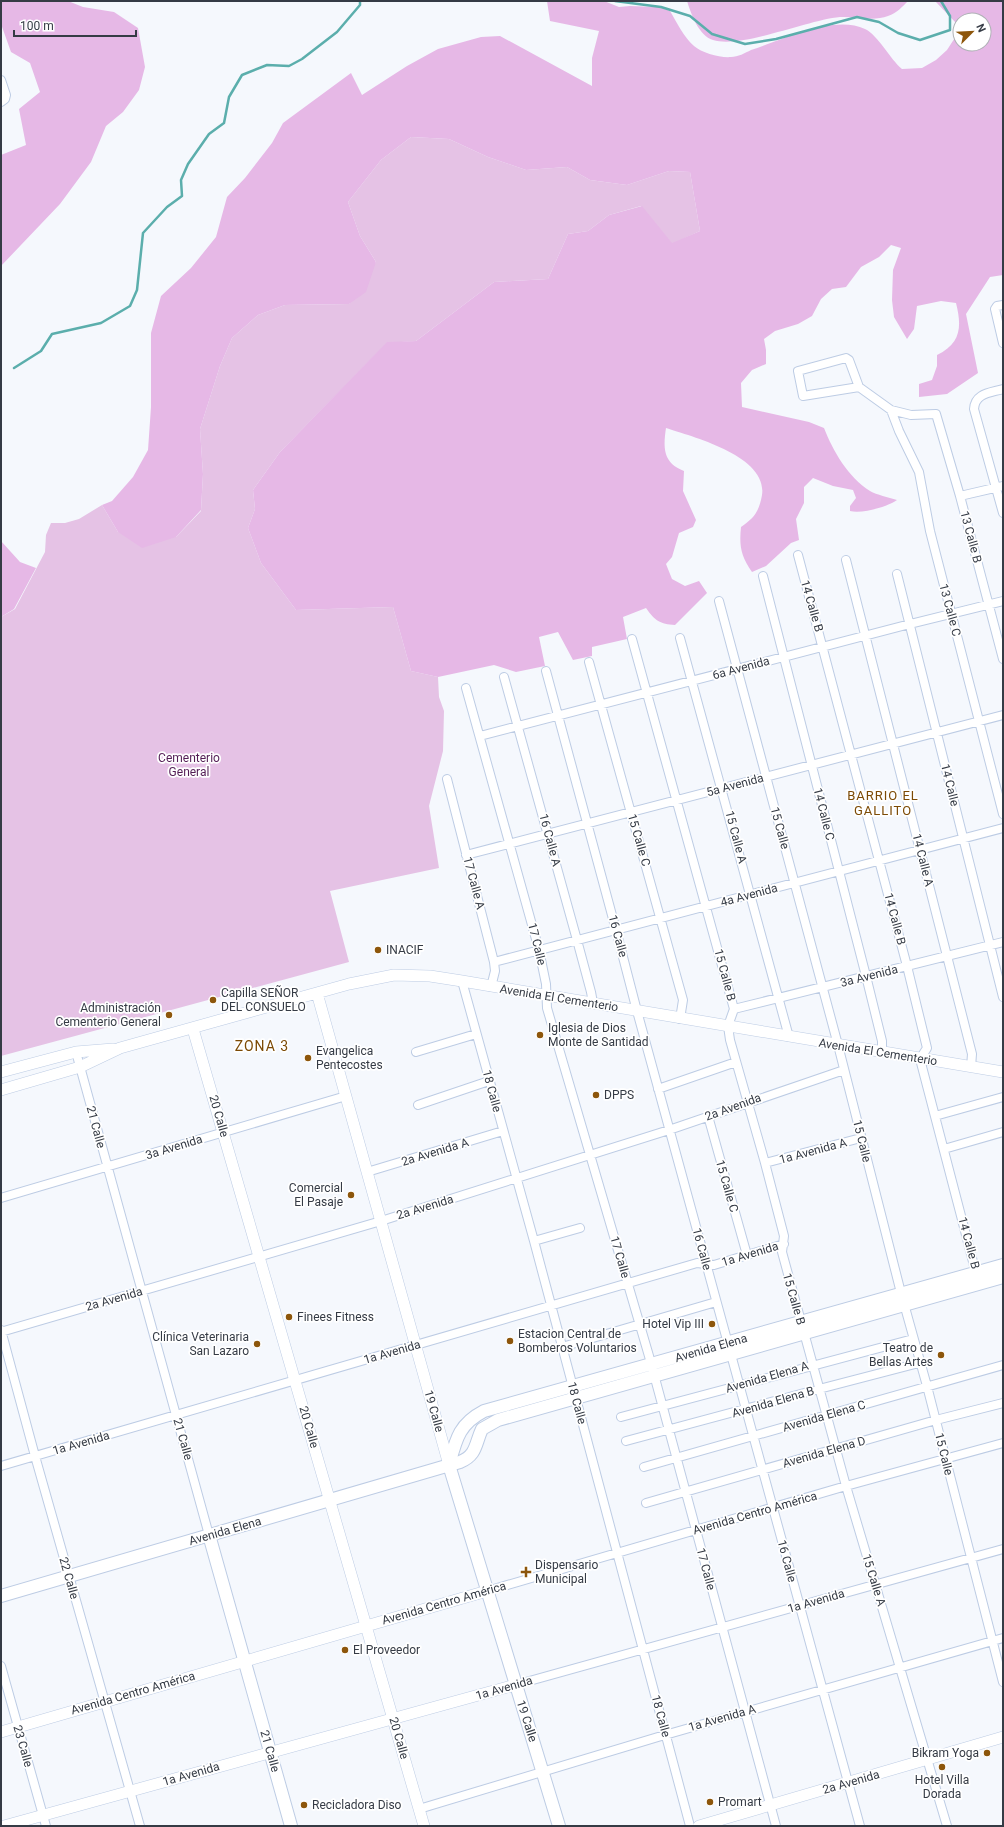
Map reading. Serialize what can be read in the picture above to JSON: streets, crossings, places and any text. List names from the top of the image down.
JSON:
{
  "streets": {
    "main road": [
      "Avenida El Cementerio",
      "2a Avenida",
      "20 Calle",
      "21 Calle",
      "1a Avenida",
      "Avenida Elena",
      "19 Calle",
      "Avenida Centro América"
    ],
    "street": [
      "13 Calle B",
      "14 Calle B",
      "13 Calle C",
      "6a Avenida",
      "5a Avenida",
      "14 Calle",
      "14 Calle C",
      "15 Calle",
      "15 Calle A",
      "16 Calle A",
      "15 Calle C",
      "14 Calle A",
      "17 Calle A",
      "4a Avenida",
      "16 Calle",
      "17 Calle",
      "15 Calle B",
      "3a Avenida",
      "18 Calle",
      "1a Avenida A",
      "2a Avenida A",
      "Avenida Elena A",
      "Avenida Elena B",
      "Avenida Elena C",
      "Avenida Elena D",
      "22 Calle",
      "23 Calle"
    ]
  },
  "crossings": [
    ["13 Calle B", "13 Calle C"],
    ["13 Calle B", "6a Avenida"],
    ["14 Calle B", "6a Avenida"],
    ["14 Calle B", "5a Avenida"],
    ["14 Calle B", "4a Avenida"],
    ["14 Calle B", "3a Avenida"],
    ["14 Calle B", "Avenida El Cementerio"],
    ["14 Calle B", "Avenida Elena"],
    ["13 Calle C", "6a Avenida"],
    ["13 Calle C", "5a Avenida"],
    ["6a Avenida", "14 Calle"],
    ["6a Avenida", "14 Calle C"],
    ["6a Avenida", "15 Calle"],
    ["6a Avenida", "15 Calle A"],
    ["6a Avenida", "16 Calle A"],
    ["6a Avenida", "15 Calle C"],
    ["6a Avenida", "14 Calle A"],
    ["6a Avenida", "16 Calle"],
    ["6a Avenida", "17 Calle"],
    ["6a Avenida", "15 Calle B"],
    ["5a Avenida", "14 Calle"],
    ["5a Avenida", "14 Calle C"],
    ["5a Avenida", "15 Calle"],
    ["5a Avenida", "15 Calle A"],
    ["5a Avenida", "16 Calle A"],
    ["5a Avenida", "15 Calle C"],
    ["5a Avenida", "14 Calle A"],
    ["5a Avenida", "17 Calle A"],
    ["5a Avenida", "16 Calle"],
    ["5a Avenida", "17 Calle"],
    ["5a Avenida", "15 Calle B"],
    ["14 Calle", "4a Avenida"],
    ["14 Calle", "3a Avenida"],
    ["14 Calle C", "4a Avenida"],
    ["14 Calle C", "3a Avenida"],
    ["14 Calle C", "Avenida El Cementerio"],
    ["15 Calle", "4a Avenida"],
    ["15 Calle", "3a Avenida"],
    ["15 Calle", "Avenida El Cementerio"],
    ["15 Calle", "2a Avenida"],
    ["15 Calle", "1a Avenida A"],
    ["15 Calle", "1a Avenida"],
    ["15 Calle", "Avenida Elena"],
    ["15 Calle", "Avenida Elena A"],
    ["15 Calle", "Avenida Elena B"],
    ["15 Calle", "Avenida Elena C"],
    ["15 Calle", "Avenida Elena D"],
    ["15 Calle", "Avenida Centro América"],
    ["15 Calle A", "4a Avenida"],
    ["15 Calle A", "15 Calle B"],
    ["15 Calle A", "3a Avenida"],
    ["15 Calle A", "Avenida El Cementerio"],
    ["15 Calle A", "2a Avenida"],
    ["15 Calle A", "1a Avenida A"],
    ["15 Calle A", "1a Avenida"],
    ["15 Calle A", "Avenida Elena"],
    ["15 Calle A", "Avenida Elena A"],
    ["15 Calle A", "Avenida Elena B"],
    ["15 Calle A", "Avenida Elena C"],
    ["15 Calle A", "Avenida Elena D"],
    ["15 Calle A", "Avenida Centro América"],
    ["16 Calle A", "4a Avenida"],
    ["16 Calle A", "Avenida El Cementerio"],
    ["15 Calle C", "4a Avenida"],
    ["15 Calle C", "Avenida El Cementerio"],
    ["15 Calle C", "2a Avenida"],
    ["15 Calle C", "1a Avenida"],
    ["14 Calle A", "4a Avenida"],
    ["14 Calle A", "3a Avenida"],
    ["14 Calle A", "Avenida El Cementerio"],
    ["17 Calle A", "4a Avenida"],
    ["17 Calle A", "Avenida El Cementerio"],
    ["4a Avenida", "16 Calle"],
    ["4a Avenida", "17 Calle"],
    ["4a Avenida", "15 Calle B"],
    ["16 Calle", "Avenida El Cementerio"],
    ["16 Calle", "2a Avenida"],
    ["16 Calle", "1a Avenida A"],
    ["16 Calle", "1a Avenida"],
    ["16 Calle", "Avenida Elena"],
    ["16 Calle", "Avenida Elena A"],
    ["16 Calle", "Avenida Elena B"],
    ["16 Calle", "Avenida Elena C"],
    ["16 Calle", "Avenida Elena D"],
    ["16 Calle", "Avenida Centro América"],
    ["17 Calle", "Avenida El Cementerio"],
    ["17 Calle", "2a Avenida"],
    ["17 Calle", "1a Avenida A"],
    ["17 Calle", "1a Avenida"],
    ["17 Calle", "Avenida Elena"],
    ["17 Calle", "Avenida Elena A"],
    ["17 Calle", "Avenida Elena B"],
    ["17 Calle", "Avenida Elena C"],
    ["17 Calle", "Avenida Elena D"],
    ["17 Calle", "Avenida Centro América"],
    ["15 Calle B", "3a Avenida"],
    ["15 Calle B", "Avenida El Cementerio"],
    ["15 Calle B", "2a Avenida"],
    ["15 Calle B", "1a Avenida A"],
    ["15 Calle B", "1a Avenida"],
    ["15 Calle B", "Avenida Elena"],
    ["3a Avenida", "20 Calle"],
    ["3a Avenida", "21 Calle"],
    ["3a Avenida", "19 Calle"],
    ["Avenida El Cementerio", "18 Calle"],
    ["Avenida El Cementerio", "20 Calle"],
    ["Avenida El Cementerio", "21 Calle"],
    ["Avenida El Cementerio", "19 Calle"],
    ["18 Calle", "2a Avenida"],
    ["18 Calle", "1a Avenida A"],
    ["18 Calle", "2a Avenida A"],
    ["18 Calle", "1a Avenida"],
    ["18 Calle", "Avenida Elena"],
    ["18 Calle", "Avenida Centro América"],
    ["2a Avenida", "20 Calle"],
    ["2a Avenida", "21 Calle"],
    ["2a Avenida", "19 Calle"],
    ["2a Avenida", "22 Calle"],
    ["20 Calle", "1a Avenida A"],
    ["20 Calle", "1a Avenida"],
    ["20 Calle", "Avenida Elena"],
    ["20 Calle", "Avenida Centro América"],
    ["21 Calle", "1a Avenida"],
    ["21 Calle", "Avenida Elena"],
    ["21 Calle", "Avenida Centro América"],
    ["1a Avenida A", "19 Calle"],
    ["2a Avenida A", "19 Calle"],
    ["1a Avenida", "19 Calle"],
    ["1a Avenida", "22 Calle"],
    ["1a Avenida", "23 Calle"],
    ["Avenida Elena", "19 Calle"],
    ["Avenida Elena", "22 Calle"],
    ["19 Calle", "Avenida Centro América"],
    ["Avenida Centro América", "22 Calle"],
    ["Avenida Centro América", "23 Calle"]
  ],
  "districts": ["BARRIO EL GALLITO", "ZONA 3"],
  "parks": ["Cementerio General"],
  "places": {
    "other": [
      "INACIF",
      "Capilla SEÑOR DEL CONSUELO",
      "Administración Cementerio General",
      "Iglesia de Dios Monte de Santidad",
      "Evangelica Pentecostes",
      "DPPS",
      "Comercial El Pasaje",
      "Finees Fitness",
      "Hotel Vip III",
      "Estacion Central de Bomberos Voluntarios",
      "Clínica Veterinaria San Lazaro",
      "Teatro de Bellas Artes",
      "El Proveedor",
      "Bikram Yoga",
      "Hotel Villa Dorada",
      "Promart",
      "Recicladora Diso"
    ],
    "health": ["Dispensario Municipal"]
  },
  "scale_bar": "100 m",
  "north": "top right"
}
